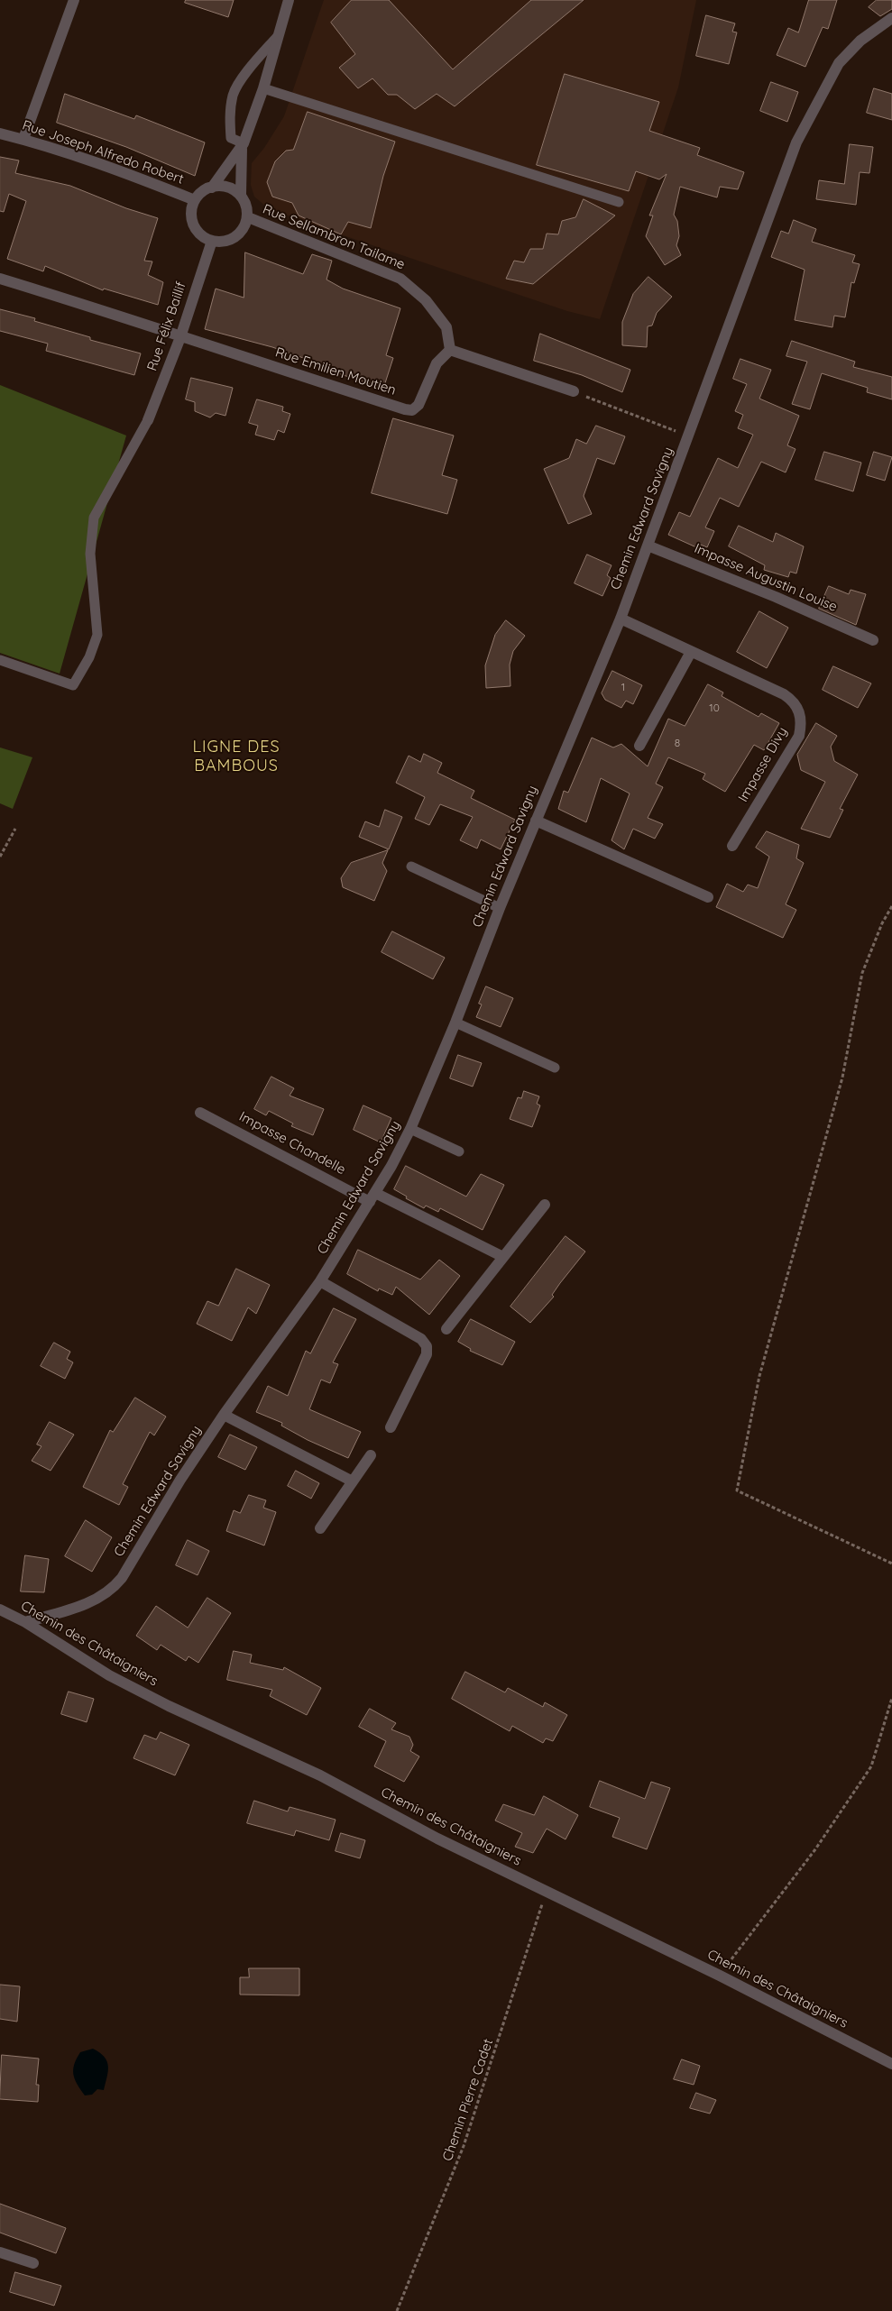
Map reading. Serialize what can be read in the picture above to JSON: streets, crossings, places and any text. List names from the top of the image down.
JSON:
{
  "streets": {
    "street": [
      "Rue Joseph Alfredo Robert",
      "Rue Sellambron Tailame",
      "Rue Félix Baillif",
      "Rue Emilien Moutien",
      "Chemin Edward Savigny",
      "Impasse Augustin Louise",
      "Impasse Divy",
      "Impasse Chandelle",
      "Chemin des Châtaigniers"
    ],
    "path": ["Chemin Pierre Cadet"]
  },
  "crossings": [
    ["Rue Joseph Alfredo Robert", "Rue Sellambron Tailame"],
    ["Rue Joseph Alfredo Robert", "Rue Félix Baillif"],
    ["Rue Sellambron Tailame", "Rue Félix Baillif"],
    ["Rue Sellambron Tailame", "Rue Emilien Moutien"],
    ["Rue Félix Baillif", "Rue Emilien Moutien"],
    ["Chemin Edward Savigny", "Impasse Augustin Louise"],
    ["Chemin Edward Savigny", "Impasse Divy"],
    ["Chemin Edward Savigny", "Impasse Chandelle"],
    ["Chemin Edward Savigny", "Chemin des Châtaigniers"],
    ["Chemin des Châtaigniers", "Chemin Pierre Cadet"]
  ],
  "districts": ["LIGNE DES BAMBOUS"],
  "house_numbers": ["1", "10", "8"]
}
